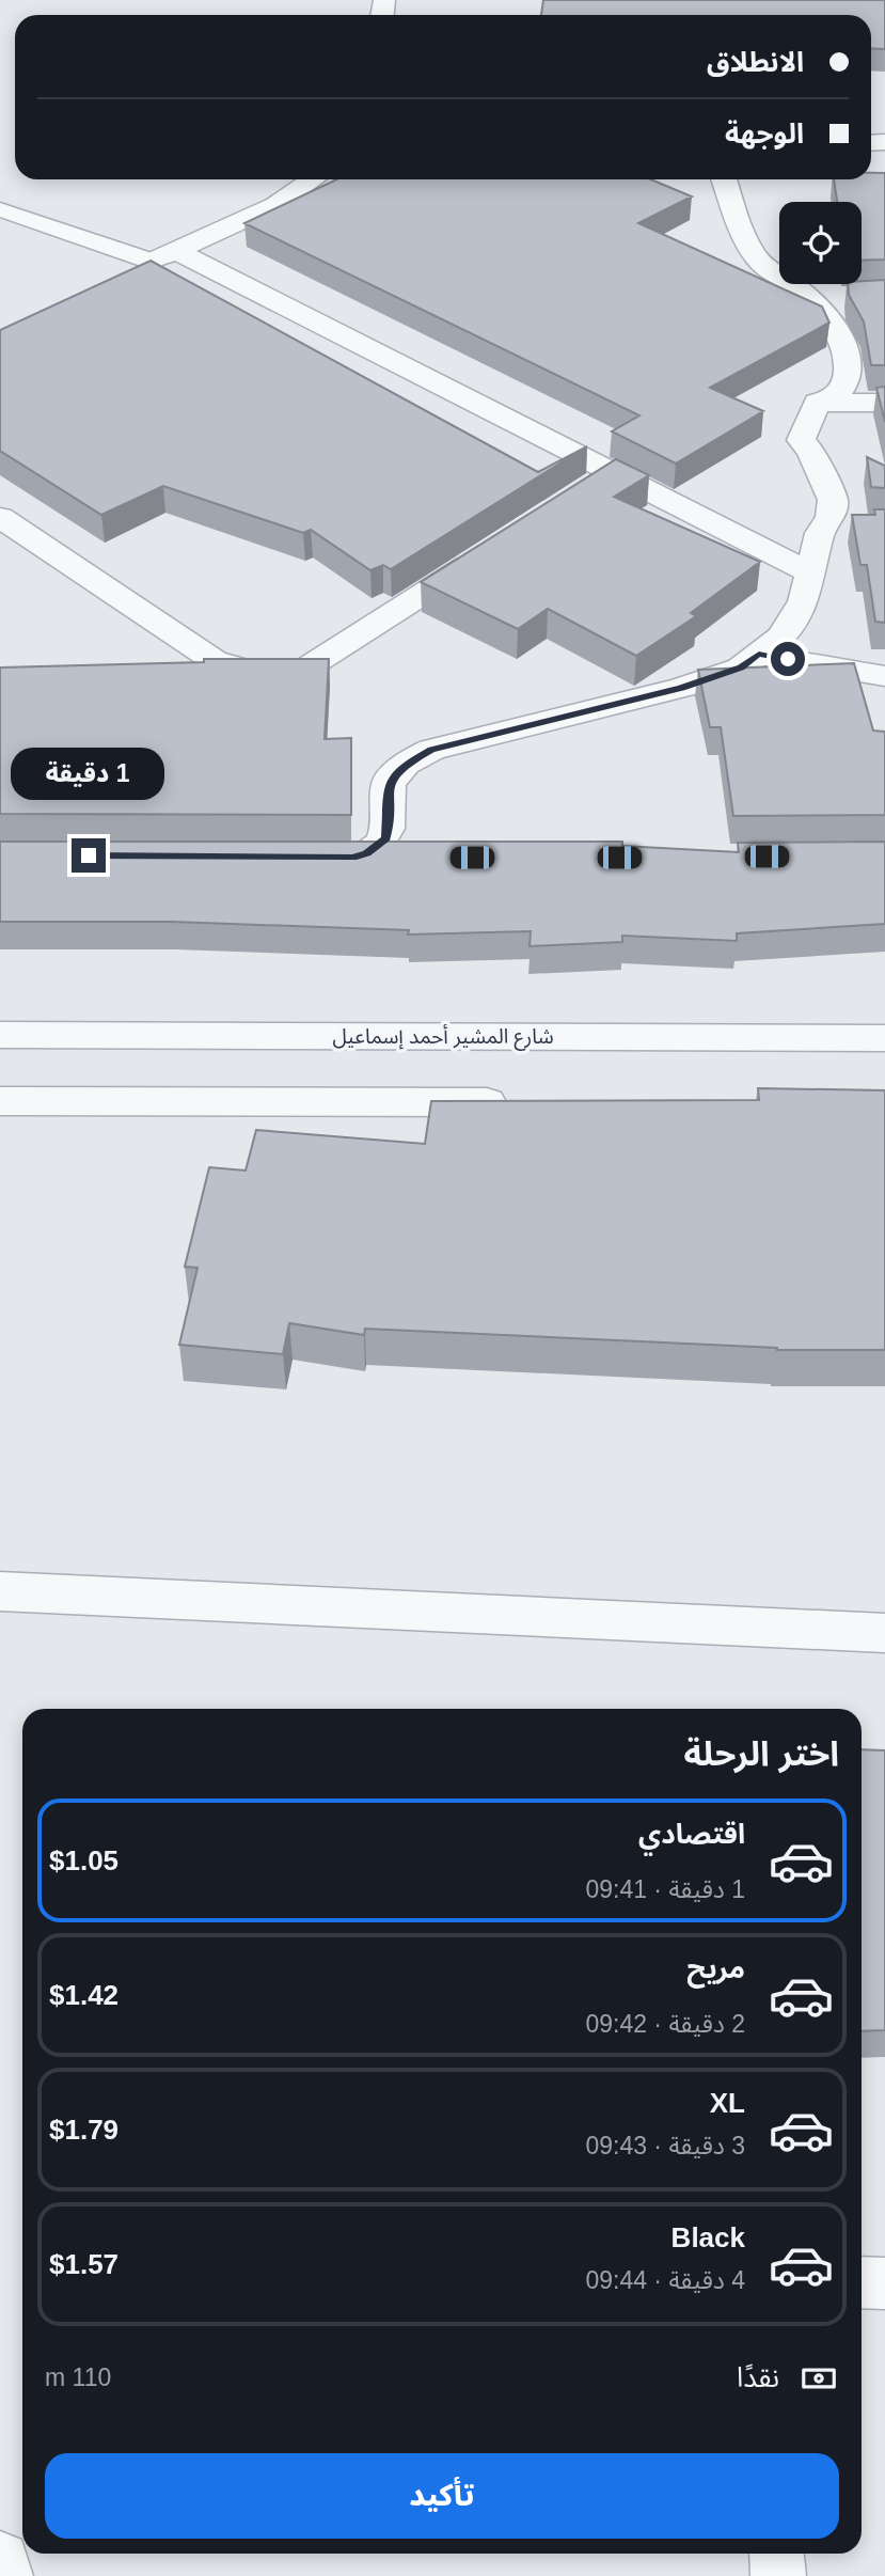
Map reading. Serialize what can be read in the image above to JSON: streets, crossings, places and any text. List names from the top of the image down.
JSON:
{
  "streets": {
    "street": ["شارع المشير أحمد إسماعيل"]
  },
  "page": {
    "banner": ["الانطلاق", "الوجهة"],
    "bubble": "1 دقيقة",
    "heading": "اختر الرحلة",
    "list": [
      {
        "name": "اقتصادي",
        "note": "1 دقيقة · 09:41",
        "value": "$1.05"
      },
      {
        "name": "مريح",
        "note": "2 دقيقة · 09:42",
        "value": "$1.42"
      },
      {
        "name": "XL",
        "note": "3 دقيقة · 09:43",
        "value": "$1.79"
      },
      {
        "name": "Black",
        "note": "4 دقيقة · 09:44",
        "value": "$1.57"
      }
    ],
    "pay": ["نقدًا", "110 m"],
    "buttons": "تأكيد"
  }
}
